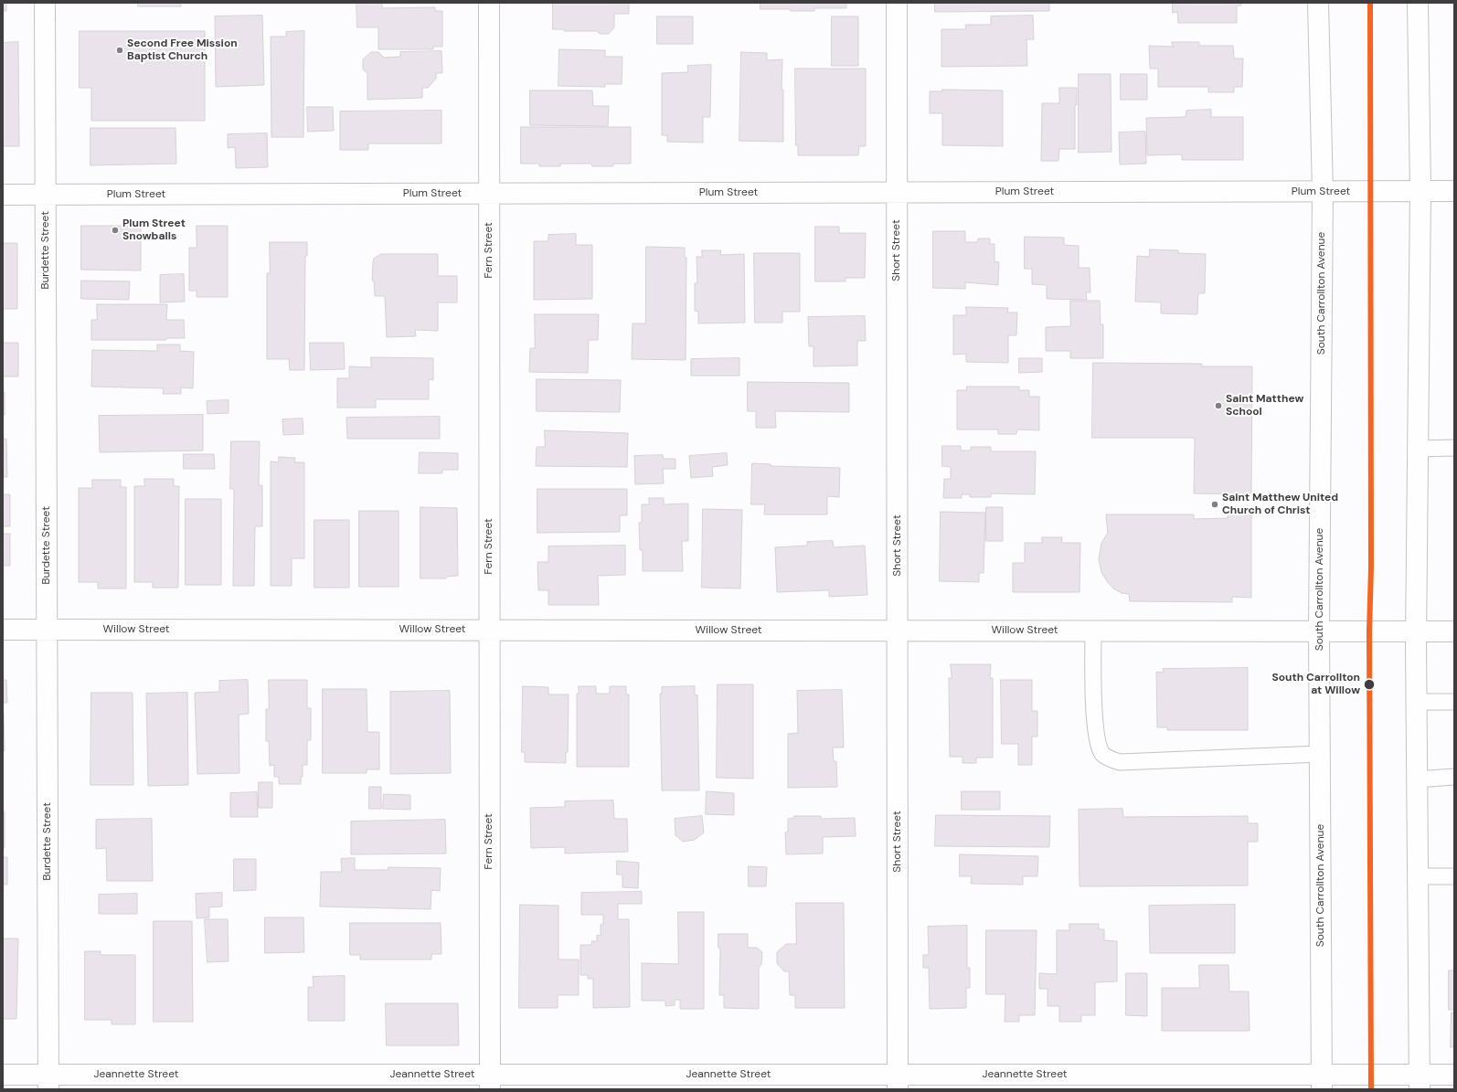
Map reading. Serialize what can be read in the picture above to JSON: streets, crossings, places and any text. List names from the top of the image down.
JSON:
{
  "streets": {
    "street": [
      "Plum Street",
      "Burdette Street",
      "Fern Street",
      "Short Street",
      "South Carrollton Avenue",
      "Willow Street",
      "Jeannette Street"
    ]
  },
  "crossings": [
    ["Plum Street", "Burdette Street"],
    ["Plum Street", "Fern Street"],
    ["Plum Street", "Short Street"],
    ["Plum Street", "South Carrollton Avenue"],
    ["Burdette Street", "Willow Street"],
    ["Burdette Street", "Jeannette Street"],
    ["Fern Street", "Willow Street"],
    ["Fern Street", "Jeannette Street"],
    ["Short Street", "Willow Street"],
    ["Short Street", "Jeannette Street"],
    ["South Carrollton Avenue", "Willow Street"],
    ["South Carrollton Avenue", "Jeannette Street"]
  ],
  "places": [
    "Second Free Mission Baptist Church",
    "Plum Street Snowballs",
    "Saint Matthew School",
    "Saint Matthew United Church of Christ",
    "South Carrollton at Willow"
  ]
}
